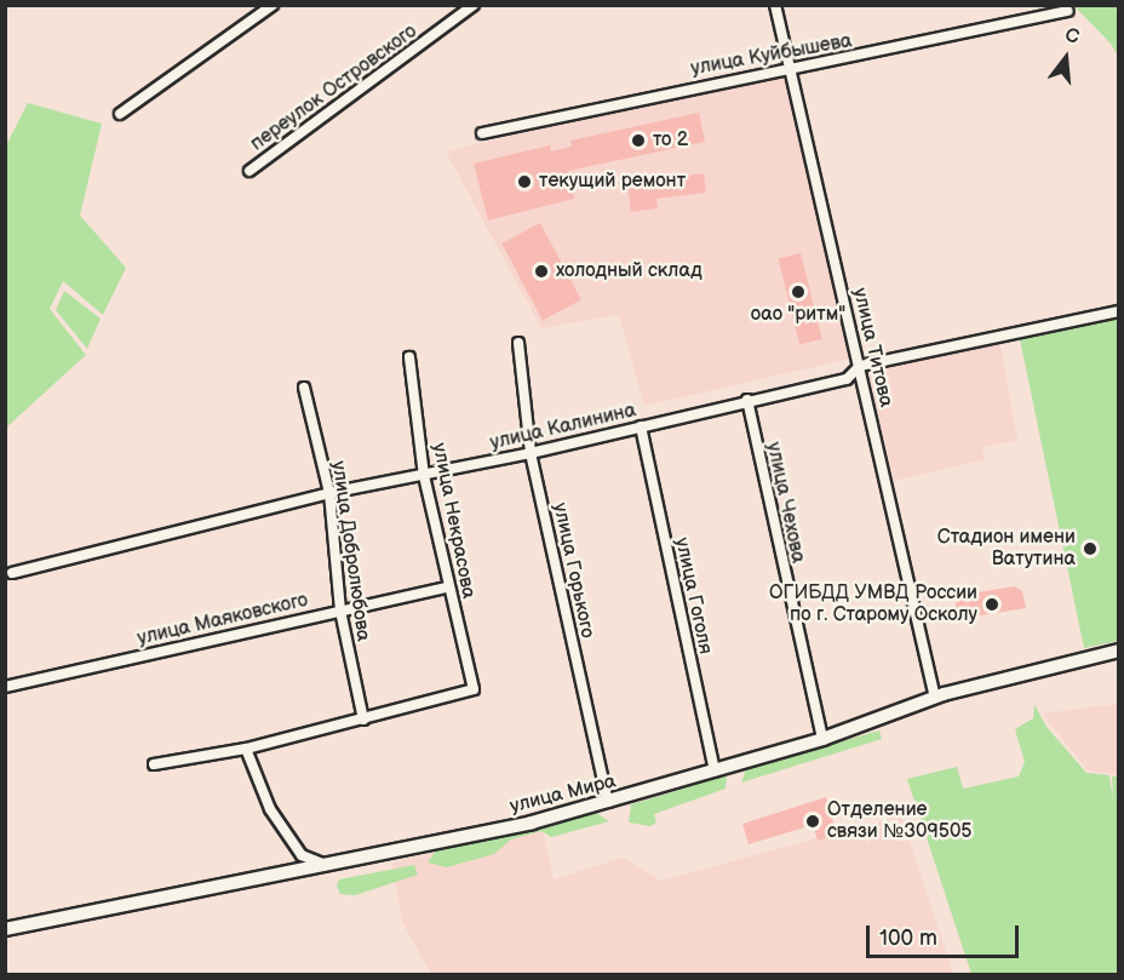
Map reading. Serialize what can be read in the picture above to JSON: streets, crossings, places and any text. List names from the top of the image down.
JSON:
{
  "streets": {
    "main road": ["улица Мира"],
    "street": [
      "улица Куйбышева",
      "переулок Островского",
      "улица Титова",
      "улица Калинина",
      "улица Чехова",
      "улица Некрасова",
      "улица Добролюбова",
      "улица Горького",
      "улица Гоголя",
      "улица Маяковского"
    ]
  },
  "crossings": [
    ["улица Куйбышева", "улица Титова"],
    ["улица Титова", "улица Калинина"],
    ["улица Титова", "улица Мира"],
    ["улица Калинина", "улица Чехова"],
    ["улица Калинина", "улица Некрасова"],
    ["улица Калинина", "улица Добролюбова"],
    ["улица Калинина", "улица Горького"],
    ["улица Калинина", "улица Гоголя"],
    ["улица Чехова", "улица Мира"],
    ["улица Некрасова", "улица Добролюбова"],
    ["улица Некрасова", "улица Маяковского"],
    ["улица Добролюбова", "улица Маяковского"],
    ["улица Горького", "улица Мира"],
    ["улица Гоголя", "улица Мира"]
  ],
  "places": [
    "то 2",
    "текущий ремонт",
    "холодный склад",
    "оао \"ритм\"",
    "Стадион имени Ватутина",
    "ОГИБДД УМВД России по г. Старому Осколу",
    "Отделение связи №309505"
  ],
  "scale_bar": "100 m",
  "north": "top"
}
